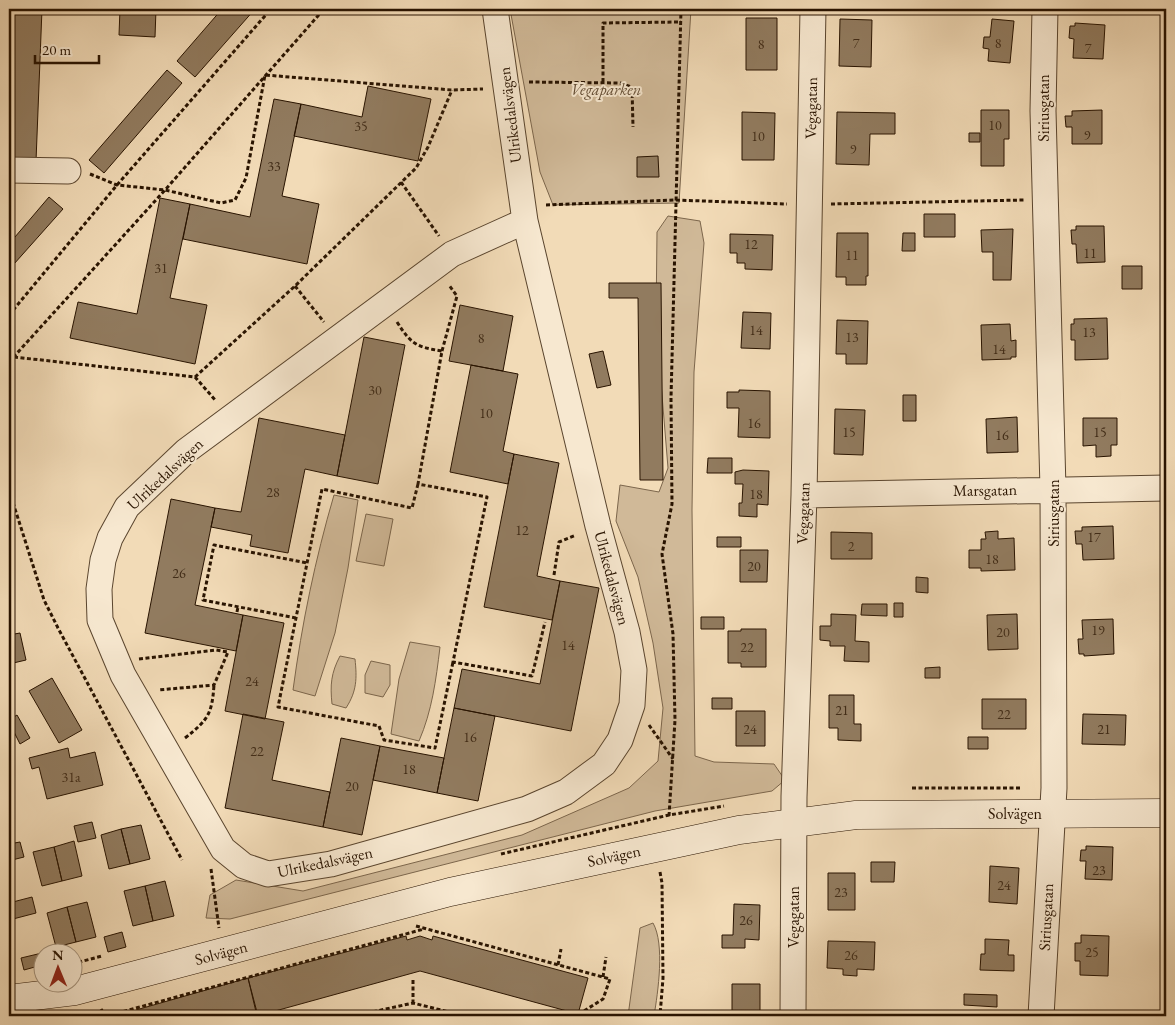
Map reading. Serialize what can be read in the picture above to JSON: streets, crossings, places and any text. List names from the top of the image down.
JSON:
{
  "streets": {
    "main road": ["Solvägen"],
    "street": [
      "Vegagatan",
      "Siriusgatan",
      "Ulrikedalsvägen",
      "Marsgatan"
    ]
  },
  "crossings": [
    ["Vegagatan", "Marsgatan"],
    ["Vegagatan", "Solvägen"],
    ["Siriusgatan", "Marsgatan"],
    ["Siriusgatan", "Solvägen"]
  ],
  "parks": ["Vegaparken"],
  "house_numbers": [
    "7",
    "8",
    "8",
    "7",
    "10",
    "35",
    "9",
    "10",
    "9",
    "33",
    "12",
    "11",
    "11",
    "31",
    "14",
    "13",
    "13",
    "8",
    "14",
    "30",
    "10",
    "16",
    "15",
    "15",
    "16",
    "28",
    "18",
    "12",
    "17",
    "2",
    "18",
    "20",
    "26",
    "19",
    "20",
    "14",
    "22",
    "24",
    "21",
    "22",
    "24",
    "21",
    "16",
    "22",
    "18",
    "31a",
    "20",
    "23",
    "24",
    "23",
    "26",
    "25",
    "26"
  ],
  "scale_bar": "20 m",
  "north": "top"
}
